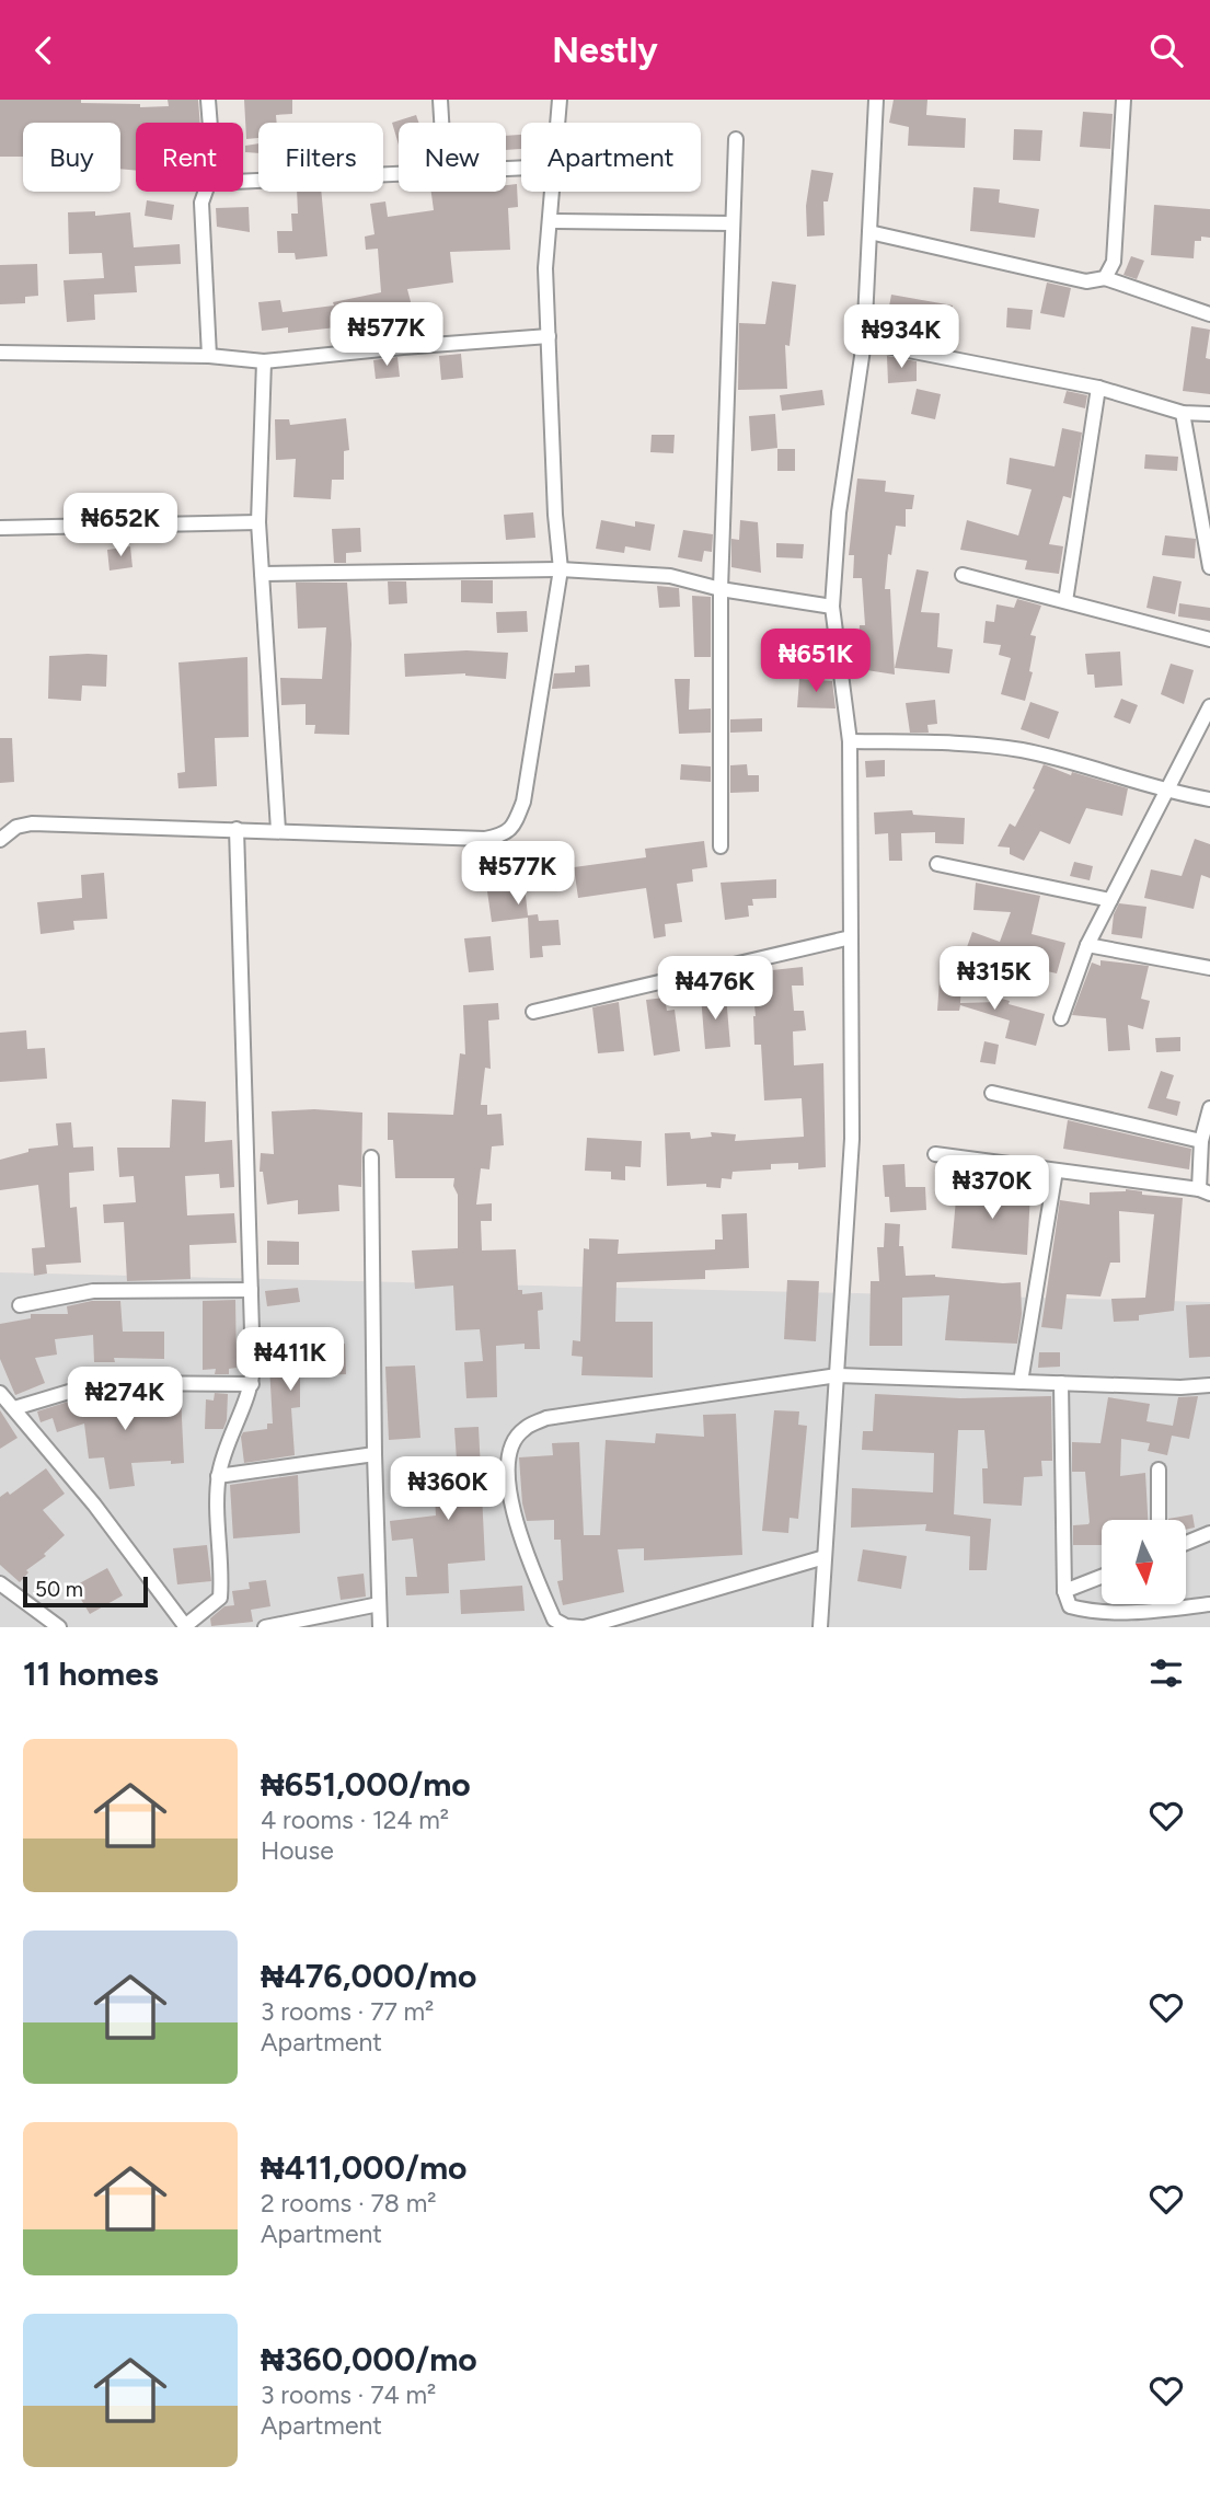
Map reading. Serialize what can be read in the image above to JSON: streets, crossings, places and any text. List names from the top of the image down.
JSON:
{
  "scale_bar": "50 m",
  "north": "bottom",
  "page": {
    "header": "Nestly",
    "chip": [
      "Buy",
      "Rent",
      "Filters",
      "New",
      "Apartment"
    ],
    "price": [
      "₦577K",
      "₦934K",
      "₦652K",
      "₦651K",
      "₦577K",
      "₦315K",
      "₦476K",
      "₦370K",
      "₦411K",
      "₦274K",
      "₦360K"
    ],
    "scale": "50 m",
    "heading": "11 homes",
    "list": [
      {
        "name": "₦651,000/mo",
        "note": "4 rooms · 124 m² · House"
      },
      {
        "name": "₦476,000/mo",
        "note": "3 rooms · 77 m² · Apartment"
      },
      {
        "name": "₦411,000/mo",
        "note": "2 rooms · 78 m² · Apartment"
      },
      {
        "name": "₦360,000/mo",
        "note": "3 rooms · 74 m² · Apartment"
      }
    ]
  }
}
